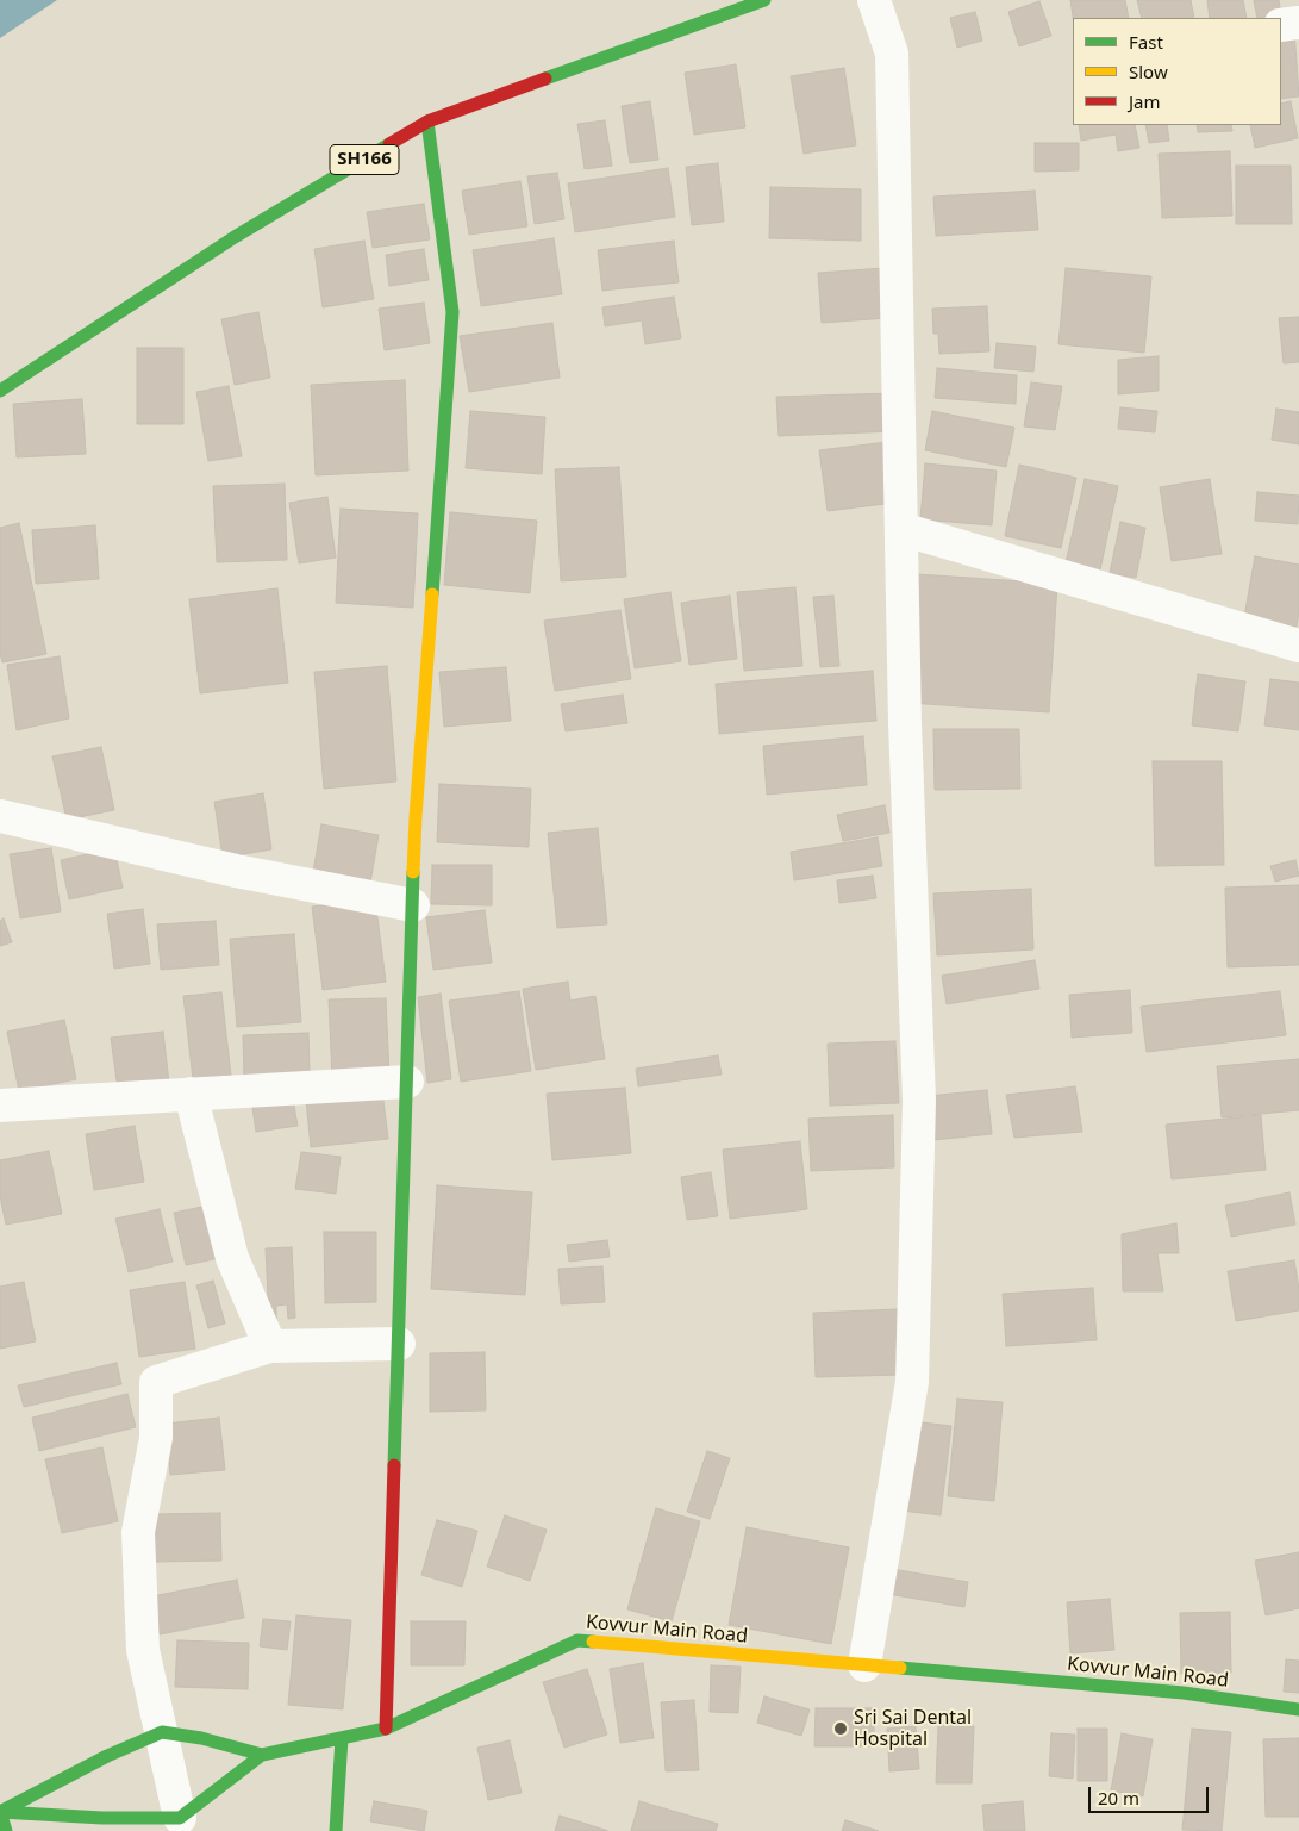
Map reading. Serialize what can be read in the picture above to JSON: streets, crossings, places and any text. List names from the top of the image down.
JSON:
{
  "streets": {
    "main road": ["SH166", "Kovvur Main Road"]
  },
  "places": ["Sri Sai Dental Hospital"],
  "legend": ["Fast", "Slow", "Jam"],
  "scale_bar": "20 m"
}
